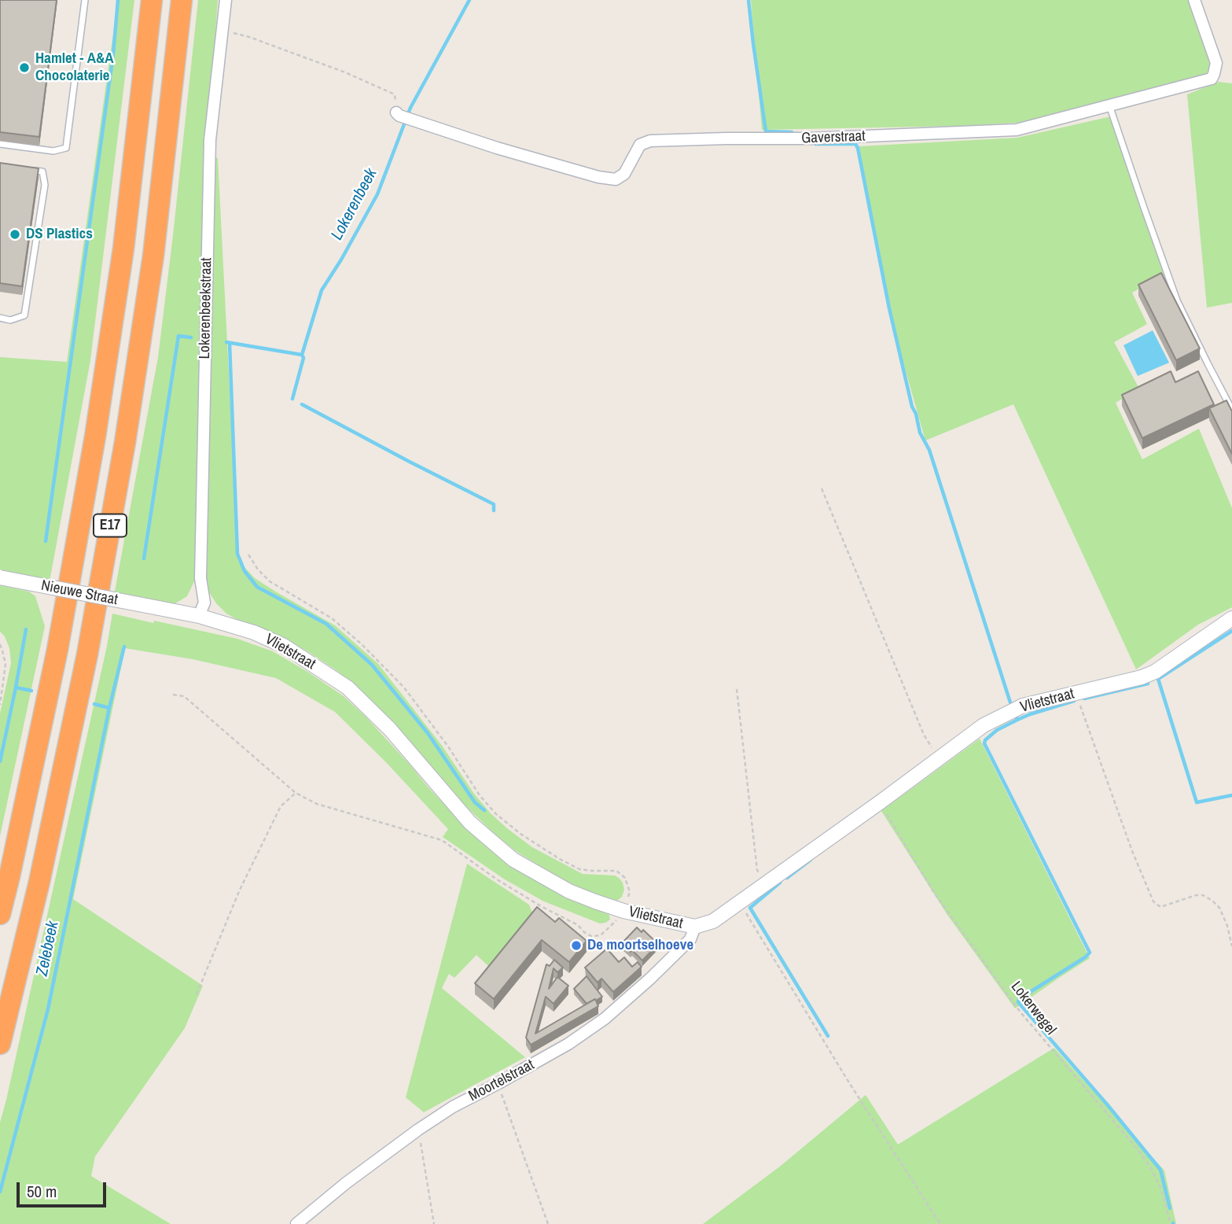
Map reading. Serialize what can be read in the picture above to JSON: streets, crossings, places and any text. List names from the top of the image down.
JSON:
{
  "streets": {
    "highway": ["E17"],
    "street": [
      "Gaverstraat",
      "Lokerenbeekstraat",
      "Nieuwe Straat",
      "Vlietstraat",
      "Moortelstraat"
    ],
    "path": ["Lokerwegel"]
  },
  "crossings": [
    ["Lokerenbeekstraat", "Vlietstraat"],
    ["Nieuwe Straat", "Vlietstraat"],
    ["Vlietstraat", "Lokerwegel"],
    ["Vlietstraat", "Moortelstraat"]
  ],
  "water": ["Lokerenbeek", "Zelebeek"],
  "places": ["Hamlet - A&A Chocolaterie", "DS Plastics", "De moortselhoeve"],
  "scale_bar": "50 m"
}
